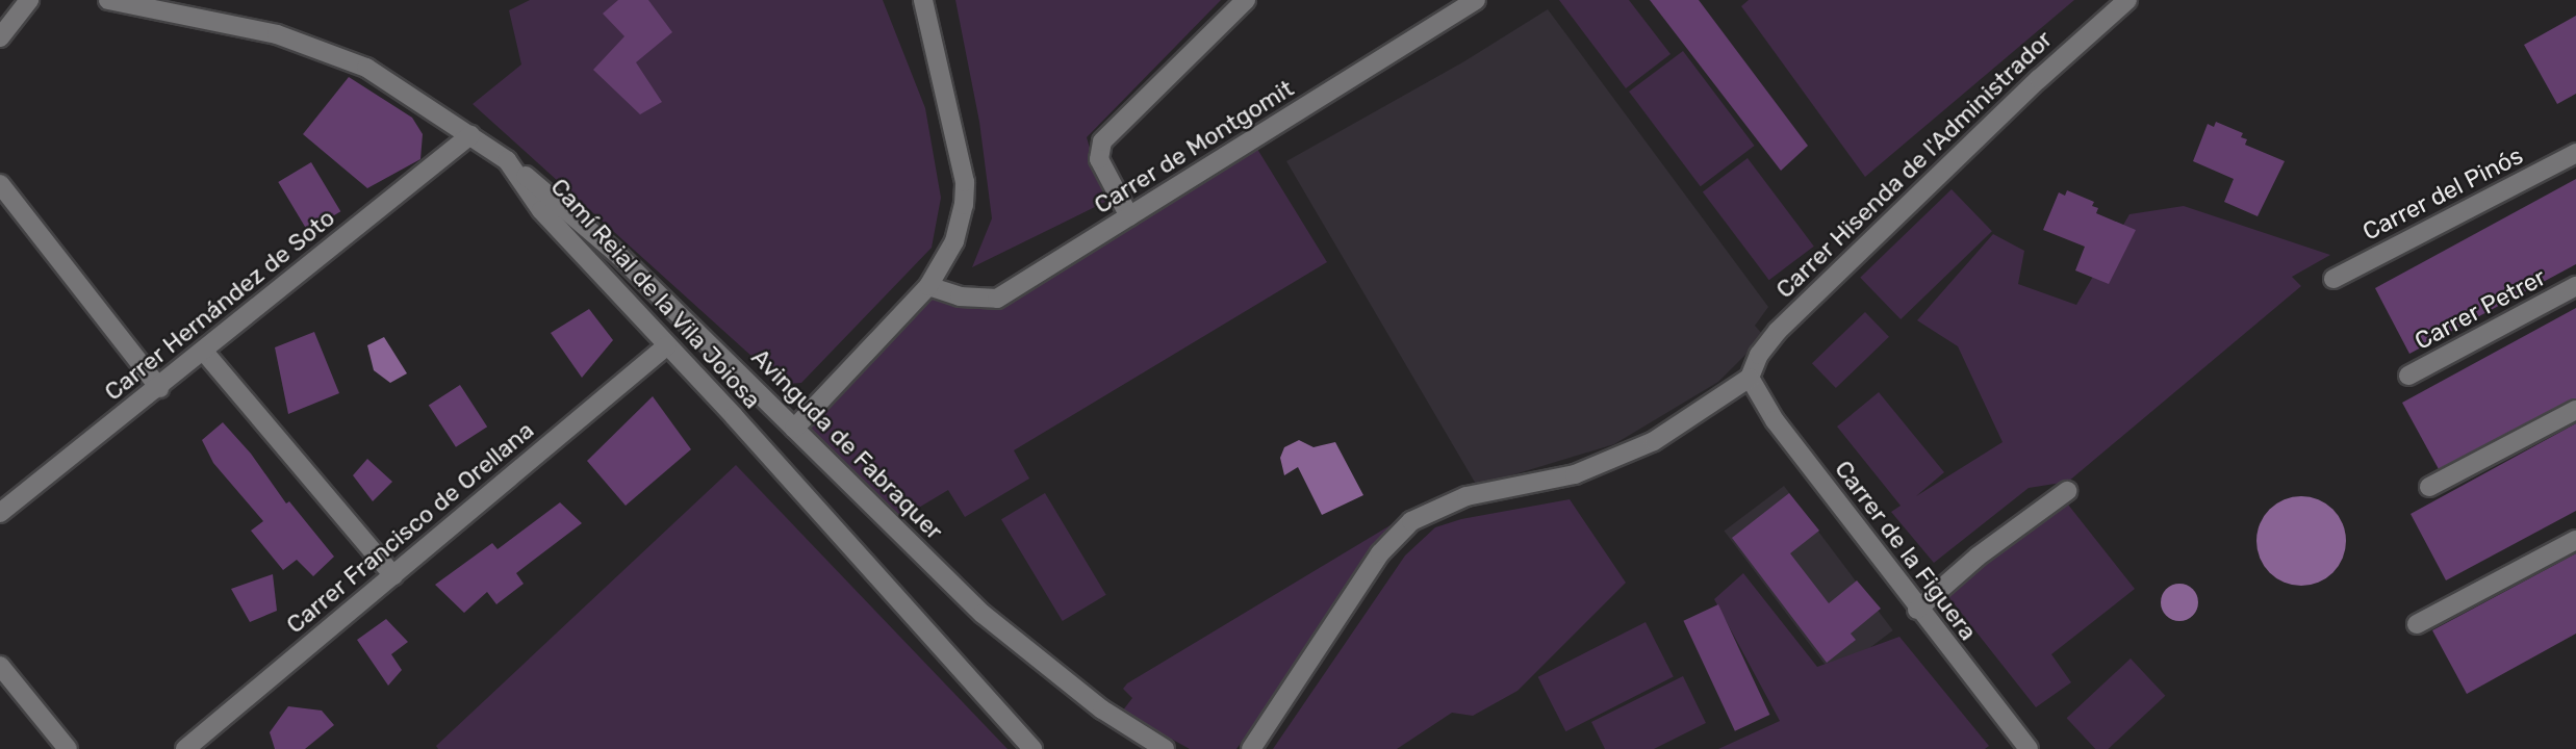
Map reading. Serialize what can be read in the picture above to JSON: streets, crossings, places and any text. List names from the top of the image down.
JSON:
{
  "streets": {
    "street": [
      "Carrer de Montgomit",
      "Carrer Hisenda de l'Administrador",
      "Carrer del Pinós",
      "Camí Reial de la Vila Joiosa",
      "Carrer Hernández de Soto",
      "Carrer Petrer",
      "Avinguda de Fabraquer",
      "Carrer Francisco de Orellana",
      "Carrer de la Figuera"
    ]
  },
  "crossings": [
    ["Carrer Hisenda de l'Administrador", "Carrer de la Figuera"],
    ["Camí Reial de la Vila Joiosa", "Carrer Hernández de Soto"],
    ["Camí Reial de la Vila Joiosa", "Avinguda de Fabraquer"],
    ["Camí Reial de la Vila Joiosa", "Carrer Francisco de Orellana"]
  ]
}
